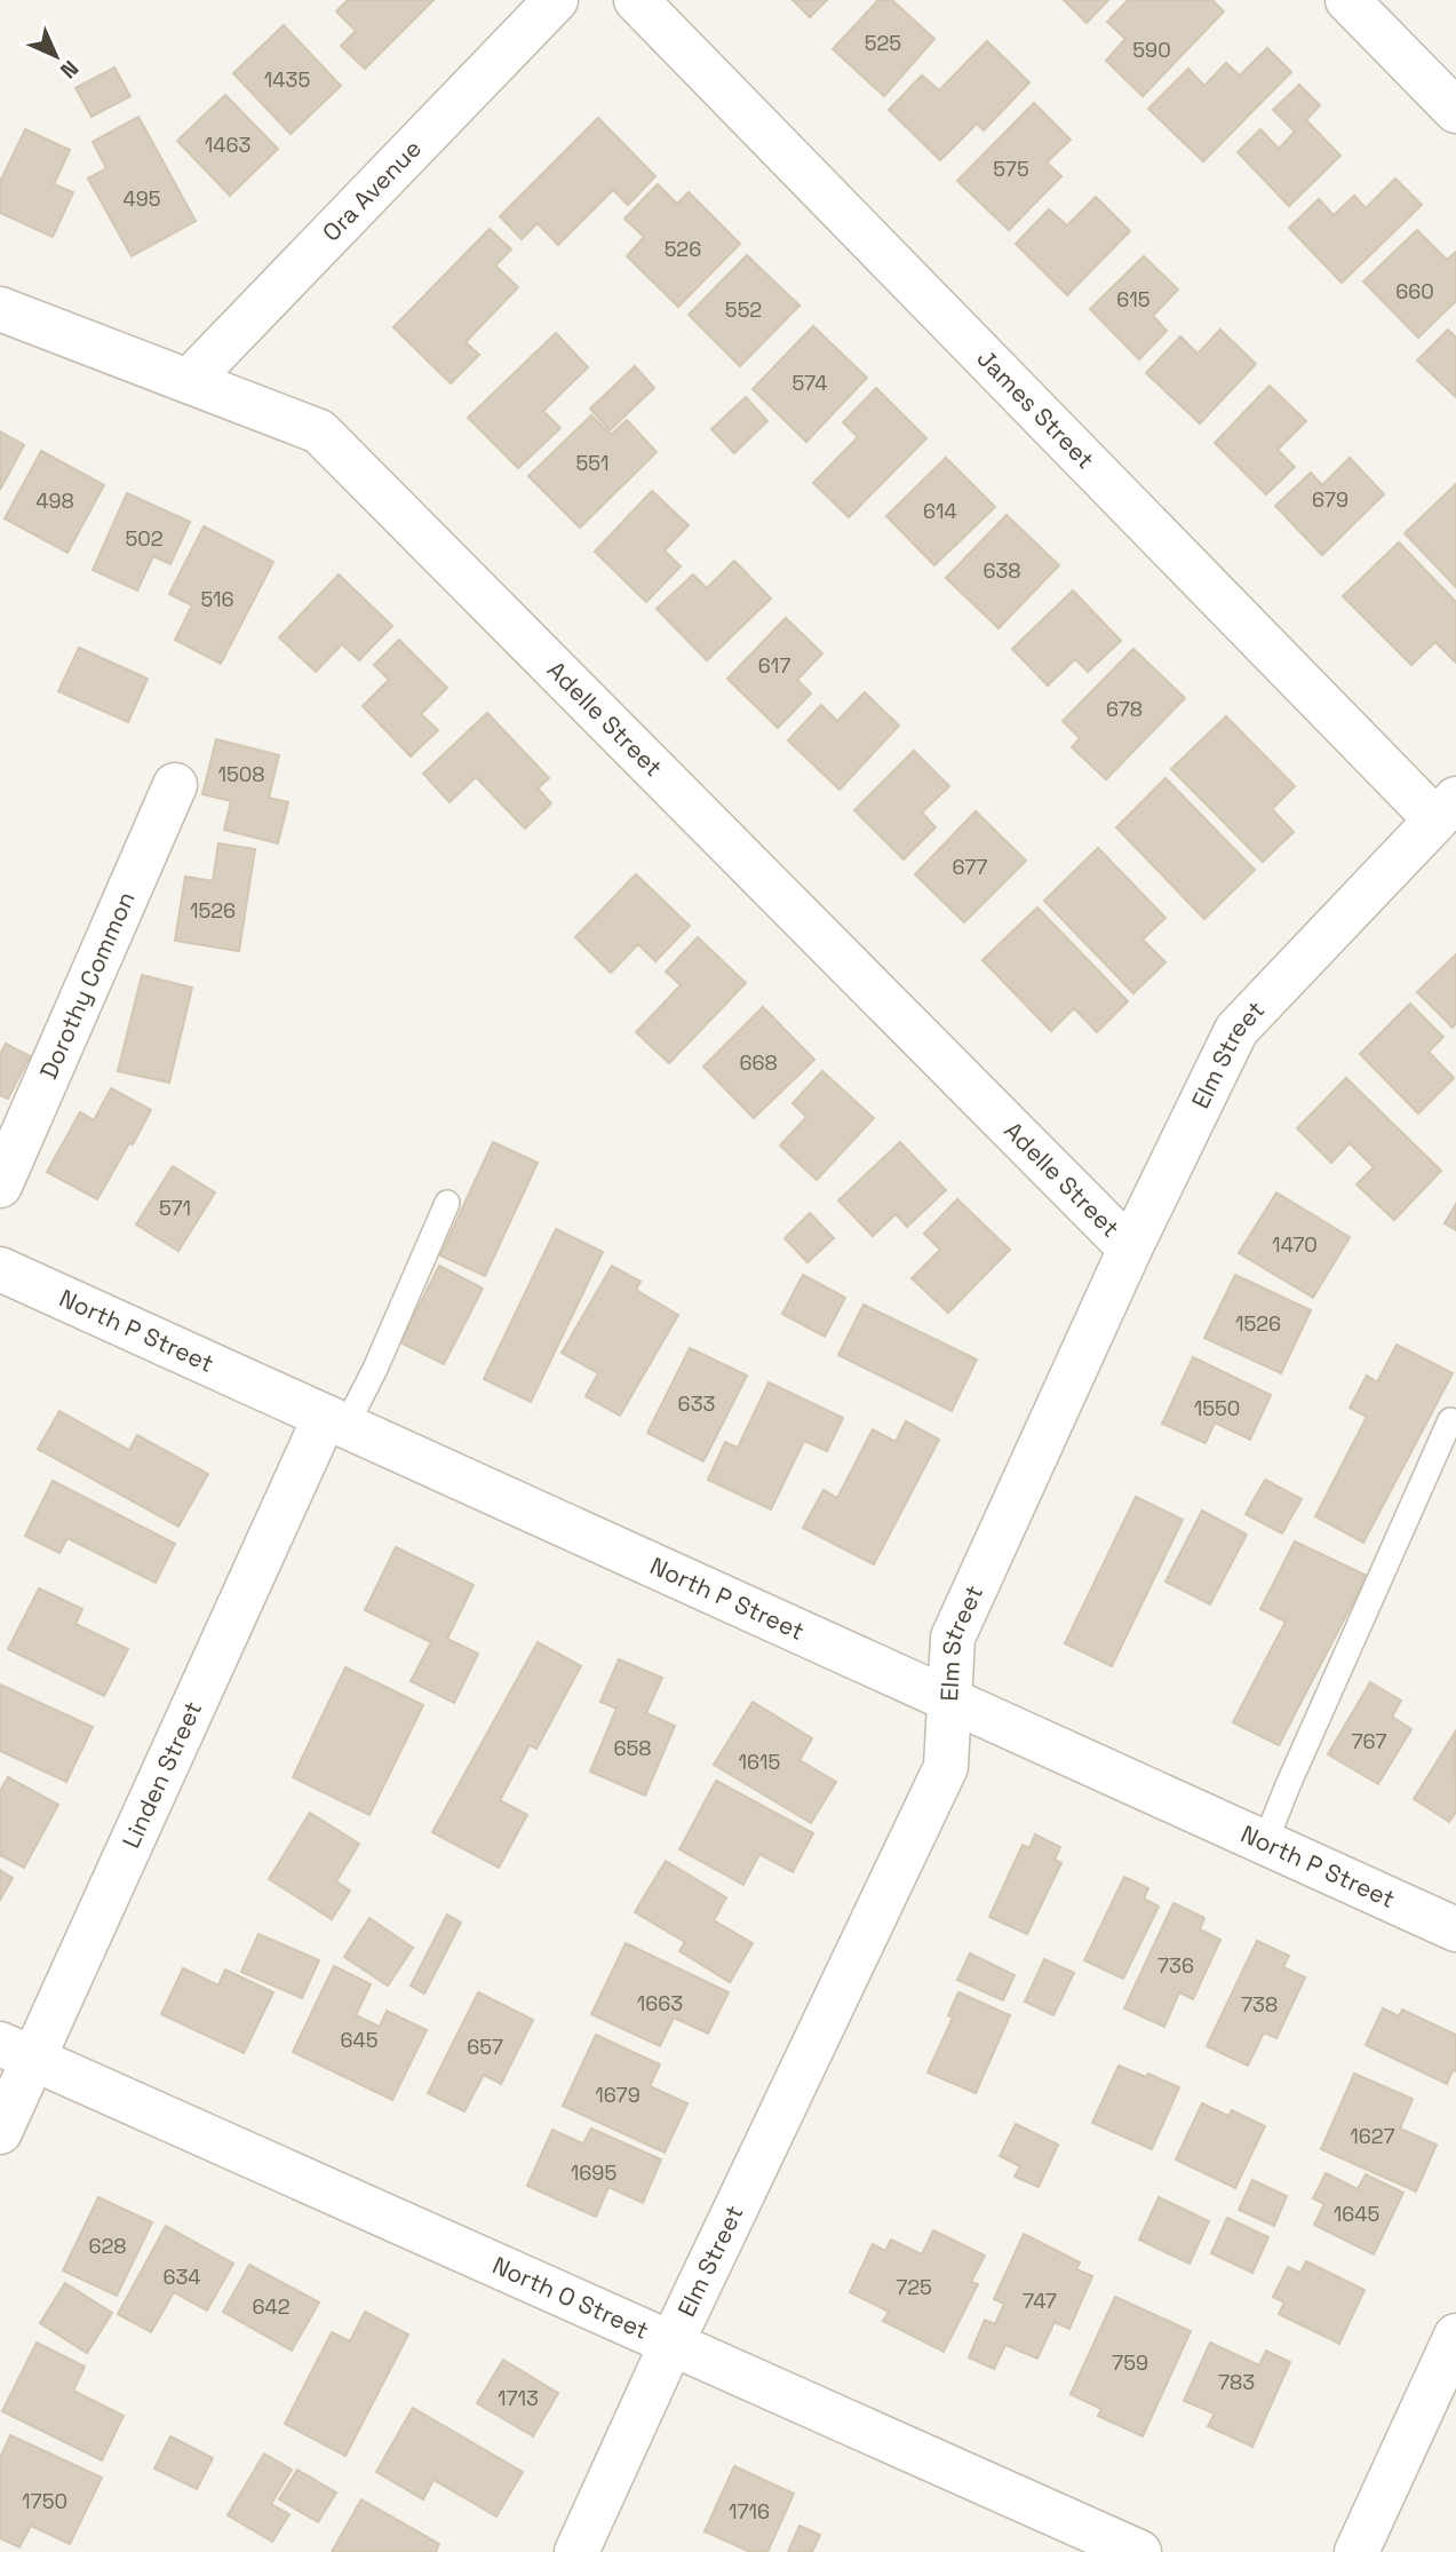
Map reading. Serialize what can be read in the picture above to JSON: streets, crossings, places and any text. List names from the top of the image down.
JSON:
{
  "streets": {
    "street": [
      "Ora Avenue",
      "James Street",
      "Adelle Street",
      "Dorothy Common",
      "Elm Street",
      "North P Street",
      "Linden Street",
      "North O Street"
    ]
  },
  "crossings": [
    ["Ora Avenue", "Adelle Street"],
    ["James Street", "Elm Street"],
    ["Adelle Street", "Elm Street"],
    ["Elm Street", "North P Street"],
    ["Elm Street", "North O Street"],
    ["North P Street", "Linden Street"],
    ["Linden Street", "North O Street"]
  ],
  "house_numbers": [
    "525",
    "590",
    "1435",
    "1463",
    "575",
    "495",
    "526",
    "660",
    "615",
    "552",
    "574",
    "551",
    "679",
    "498",
    "614",
    "502",
    "638",
    "516",
    "617",
    "678",
    "1508",
    "677",
    "1526",
    "668",
    "571",
    "1470",
    "1526",
    "633",
    "1550",
    "767",
    "658",
    "1615",
    "736",
    "1663",
    "738",
    "645",
    "657",
    "1679",
    "1627",
    "1695",
    "1645",
    "628",
    "634",
    "725",
    "747",
    "642",
    "759",
    "783",
    "1713",
    "1750",
    "1716"
  ],
  "north": "bottom right"
}
